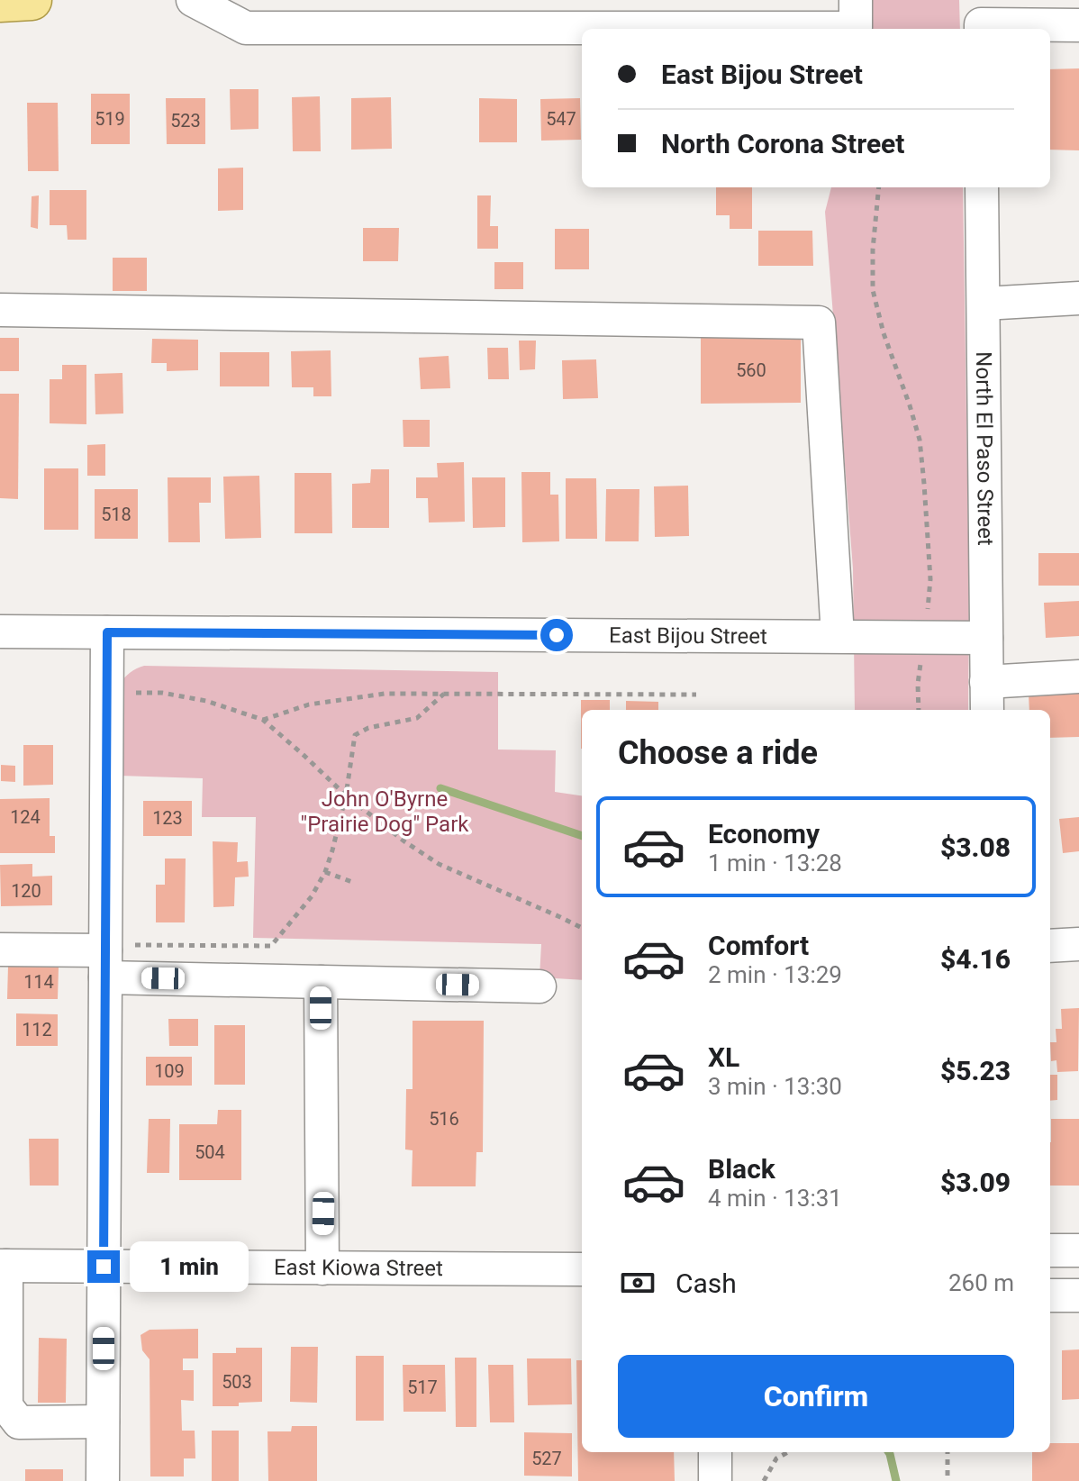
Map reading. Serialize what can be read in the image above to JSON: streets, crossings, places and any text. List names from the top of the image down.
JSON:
{
  "streets": {
    "street": ["North El Paso Street", "East Bijou Street", "East Kiowa Street"]
  },
  "crossings": [
    ["North El Paso Street", "East Bijou Street"]
  ],
  "parks": ["John O'Byrne \"Prairie Dog\" Park"],
  "house_numbers": [
    "519",
    "547",
    "523",
    "560",
    "518",
    "124",
    "123",
    "120",
    "114",
    "112",
    "109",
    "516",
    "504",
    "503",
    "517",
    "527"
  ],
  "page": {
    "banner": ["East Bijou Street", "North Corona Street"],
    "heading": "Choose a ride",
    "list": [
      {
        "name": "Economy",
        "note": "1 min · 13:28",
        "value": "$3.08"
      },
      {
        "name": "Comfort",
        "note": "2 min · 13:29",
        "value": "$4.16"
      },
      {
        "name": "XL",
        "note": "3 min · 13:30",
        "value": "$5.23"
      },
      {
        "name": "Black",
        "note": "4 min · 13:31",
        "value": "$3.09"
      }
    ],
    "bubble": "1 min",
    "pay": ["Cash", "260 m"],
    "buttons": "Confirm"
  }
}
